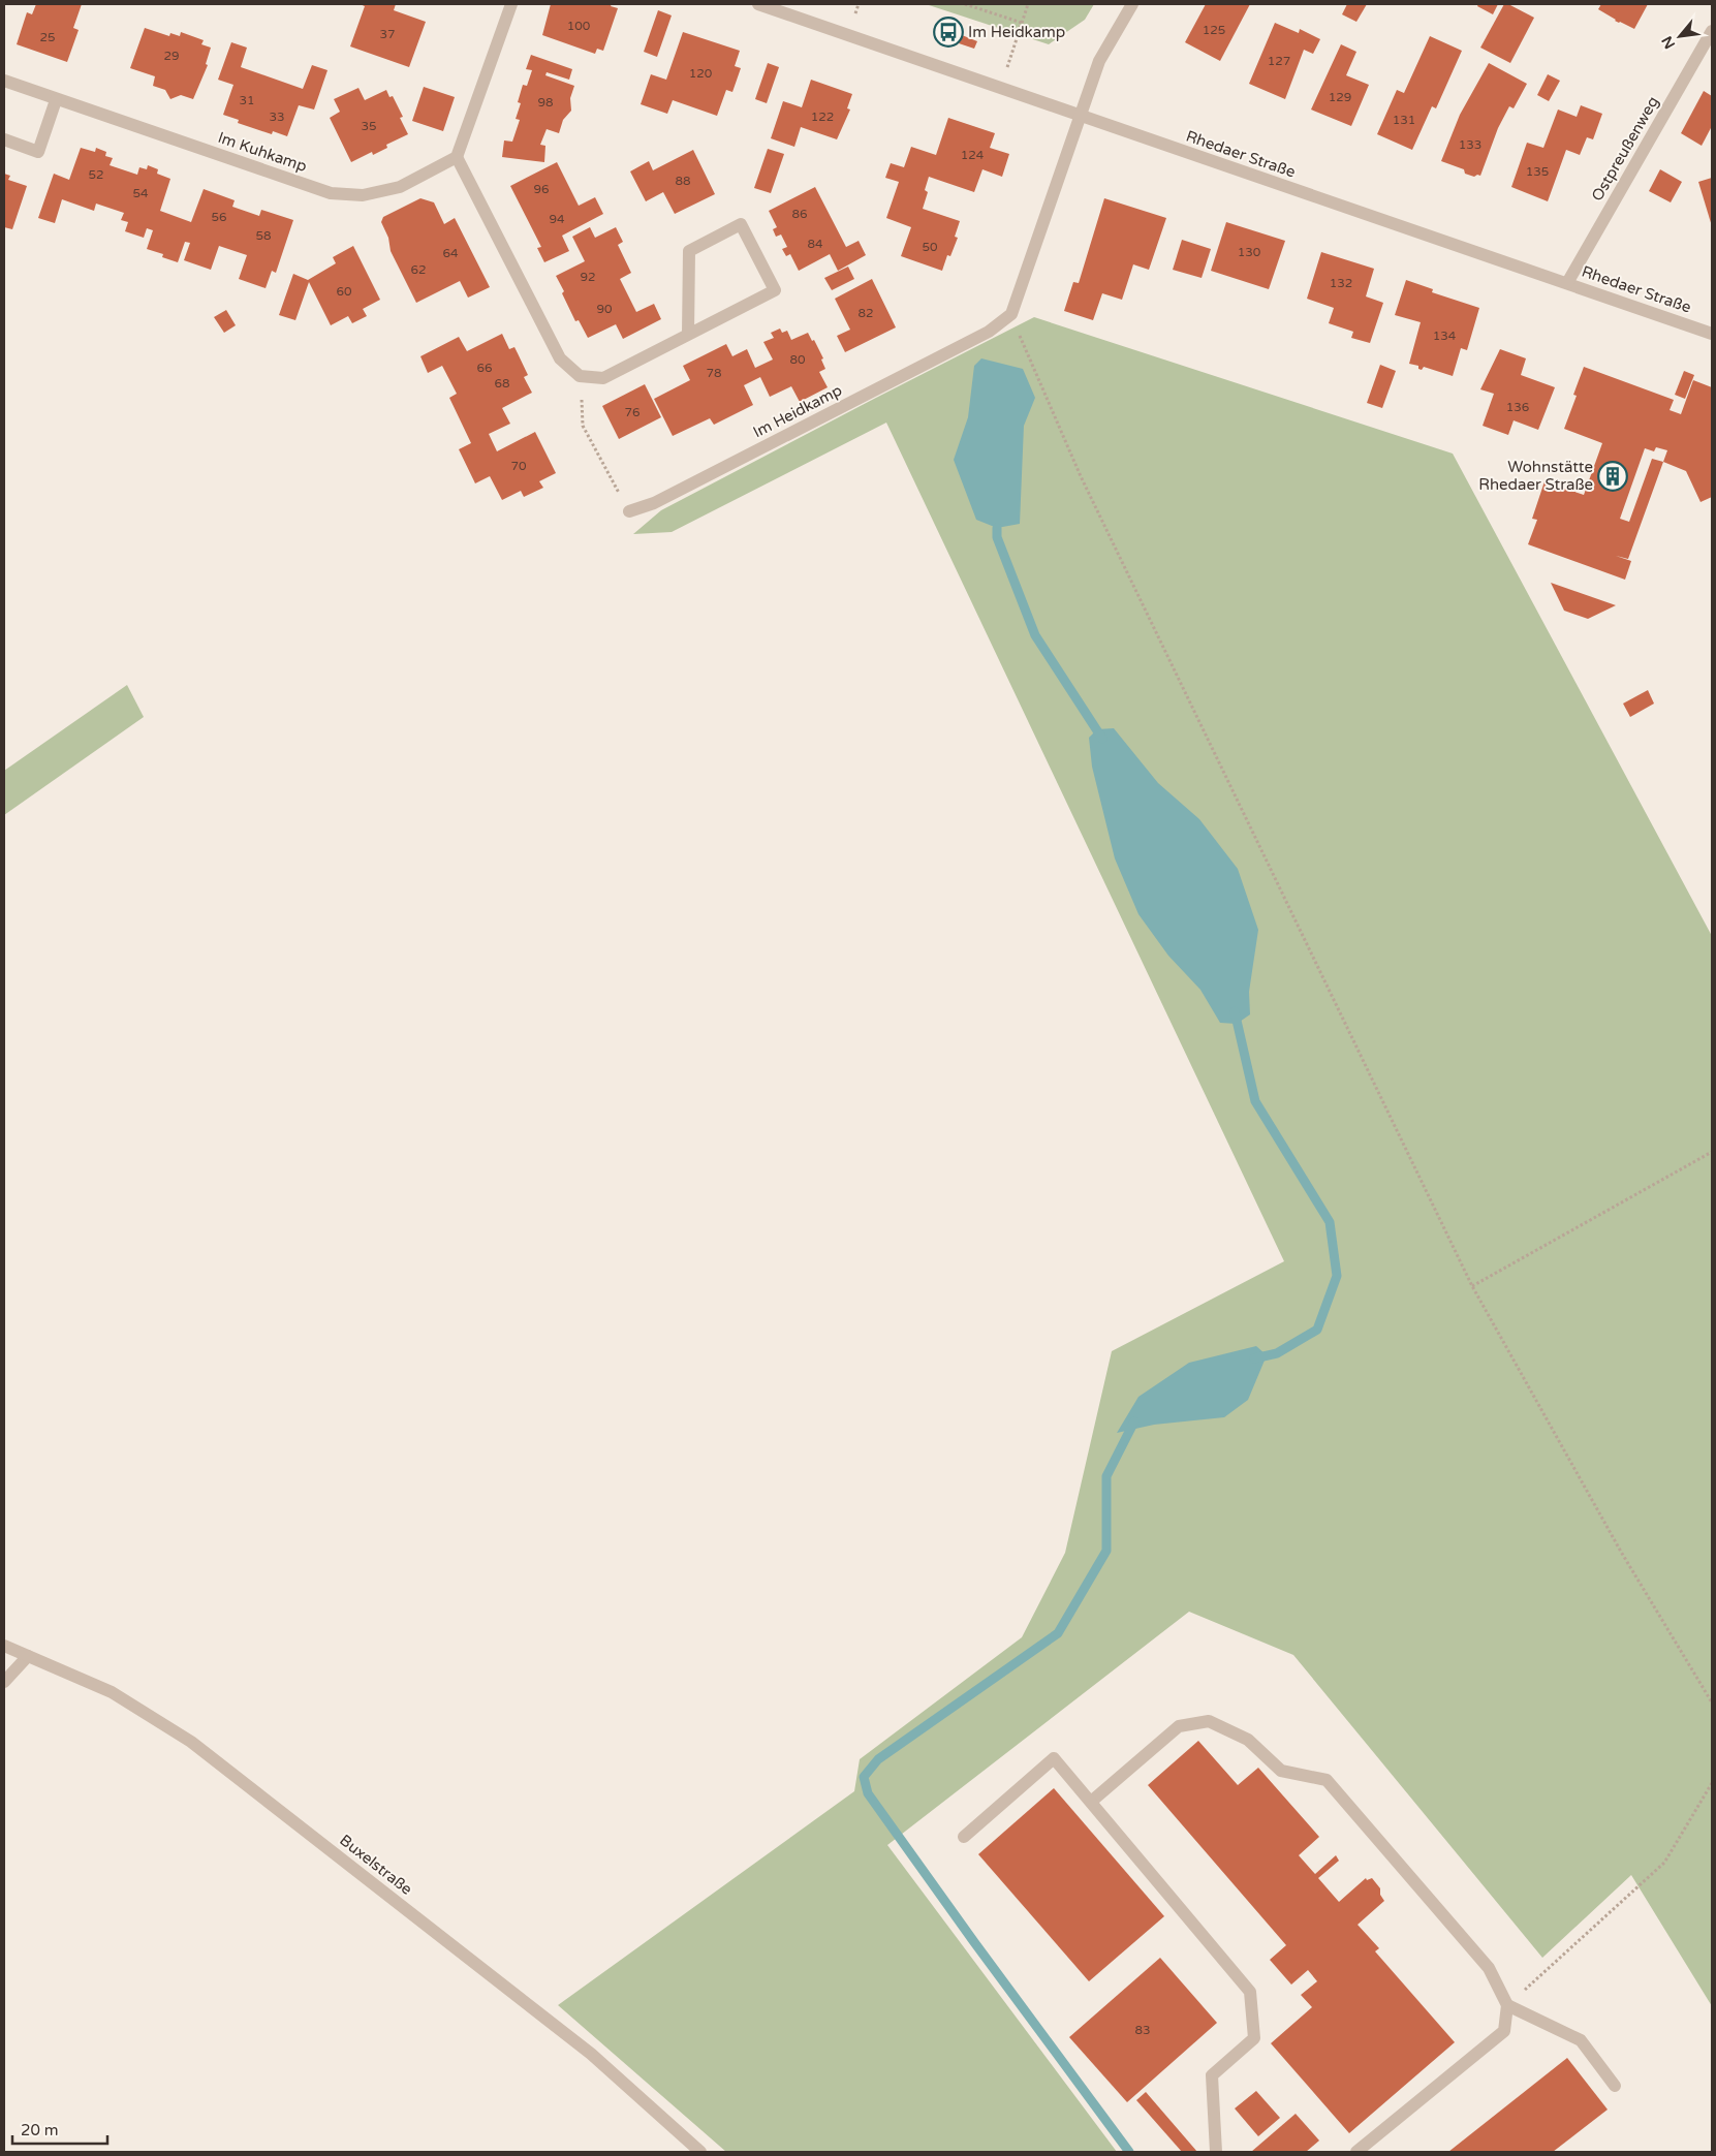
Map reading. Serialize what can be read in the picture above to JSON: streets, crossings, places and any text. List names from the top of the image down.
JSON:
{
  "streets": {
    "street": [
      "Ostpreußenweg",
      "Im Kuhkamp",
      "Rhedaer Straße",
      "Im Heidkamp",
      "Buxelstraße"
    ]
  },
  "crossings": [
    ["Ostpreußenweg", "Rhedaer Straße"]
  ],
  "places": {
    "bus stop": ["Im Heidkamp"],
    "building": ["Wohnstätte Rhedaer Straße"]
  },
  "house_numbers": [
    "100",
    "125",
    "37",
    "25",
    "29",
    "127",
    "120",
    "129",
    "31",
    "98",
    "33",
    "122",
    "131",
    "35",
    "133",
    "124",
    "135",
    "52",
    "88",
    "96",
    "54",
    "86",
    "56",
    "94",
    "58",
    "84",
    "50",
    "130",
    "64",
    "62",
    "92",
    "132",
    "60",
    "90",
    "82",
    "134",
    "80",
    "66",
    "78",
    "68",
    "136",
    "76",
    "70",
    "83"
  ],
  "scale_bar": "20 m",
  "north": "bottom left"
}
